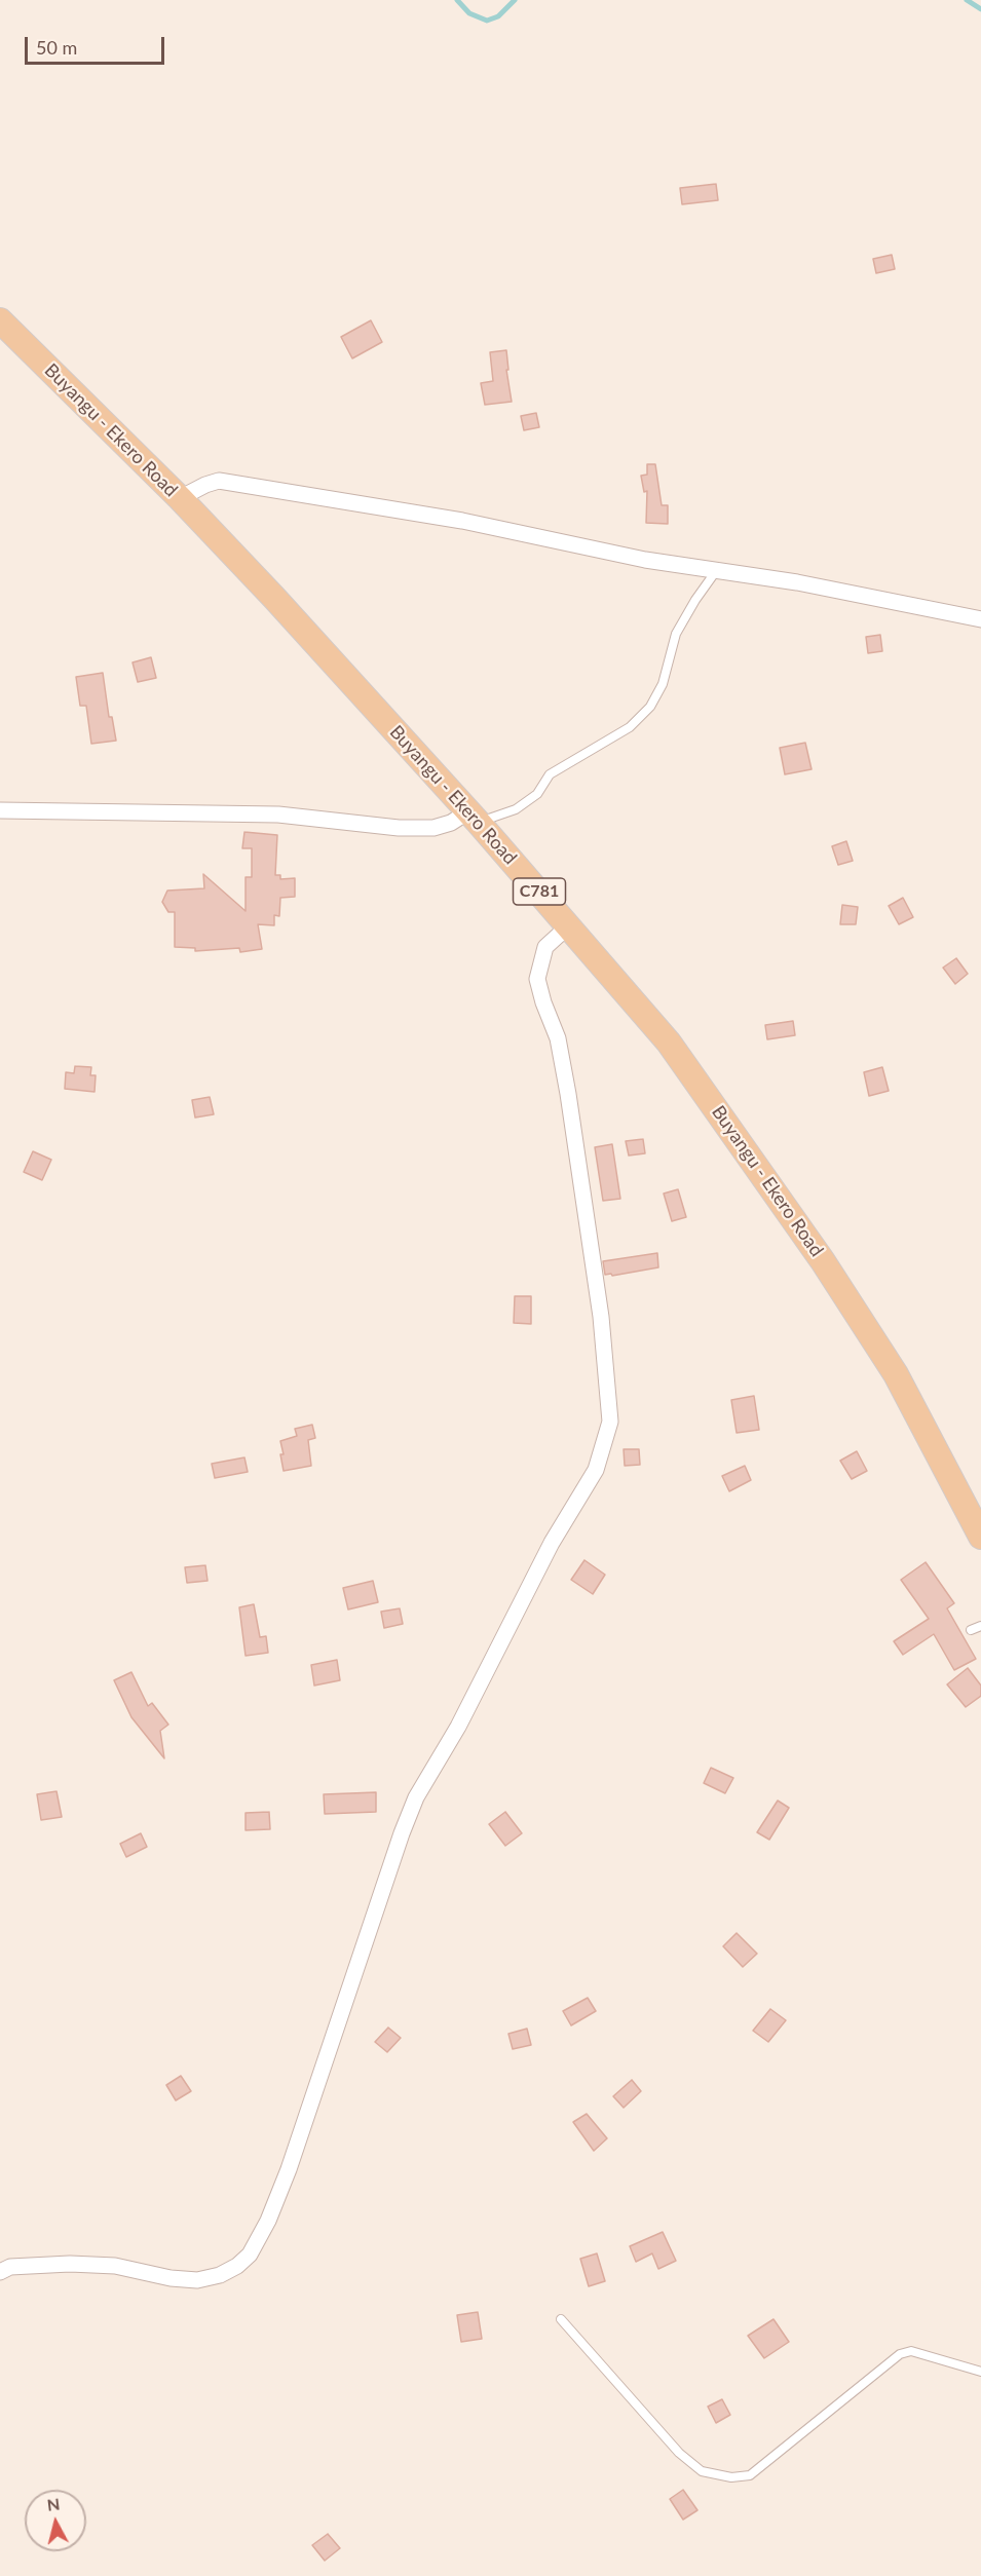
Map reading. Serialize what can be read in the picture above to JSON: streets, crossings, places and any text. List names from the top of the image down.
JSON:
{
  "streets": {
    "main road": ["Buyangu - Ekero Road", "C781"]
  },
  "scale_bar": "50 m",
  "north": "top"
}
